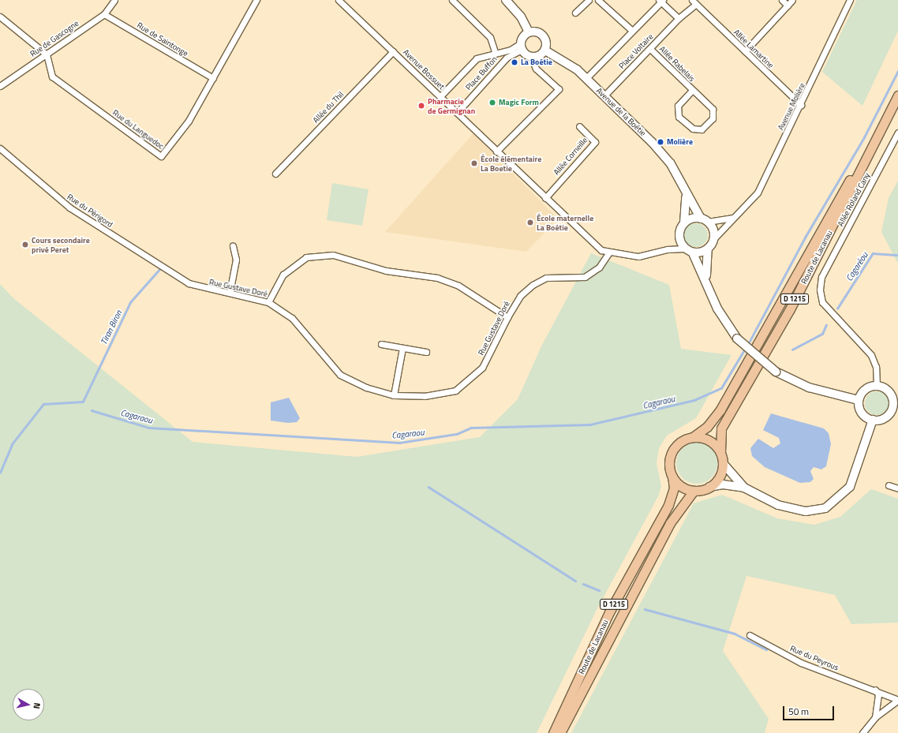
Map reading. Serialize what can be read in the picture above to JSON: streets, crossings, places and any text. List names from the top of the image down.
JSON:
{
  "streets": {
    "main road": ["Avenue de la Boétie", "Route de Lacanau", "D 1215"],
    "street": [
      "Rue de Gascogne",
      "Rue de Saintonge",
      "Allée Lamartine",
      "Place Voltaire",
      "Allée Rabelais",
      "Avenue Bossuet",
      "Place Buffon",
      "Avenue Molière",
      "Allée du Thil",
      "Rue du Languedoc",
      "Allée Corneille",
      "Allée Roland Cany",
      "Rue du Périgord",
      "Rue Gustave Doré",
      "Rue du Peyrous"
    ]
  },
  "crossings": [
    ["Rue de Gascogne", "Rue de Saintonge"],
    ["Rue de Gascogne", "Rue du Languedoc"],
    ["Rue de Saintonge", "Rue du Languedoc"],
    ["Allée Lamartine", "Place Voltaire"],
    ["Allée Lamartine", "Avenue Molière"],
    ["Place Voltaire", "Allée Rabelais"],
    ["Place Voltaire", "Avenue de la Boétie"],
    ["Avenue Bossuet", "Place Buffon"],
    ["Avenue Bossuet", "Allée du Thil"],
    ["Avenue Bossuet", "Allée Corneille"],
    ["Avenue Bossuet", "Rue Gustave Doré"],
    ["Place Buffon", "Avenue de la Boétie"],
    ["Avenue Molière", "Avenue de la Boétie"],
    ["Rue du Périgord", "Rue Gustave Doré"]
  ],
  "water": ["Cagaréou", "Tiran Biron", "Cagaraou"],
  "places": [
    "La Boétie",
    "Magic Form",
    "Pharmacie de Germignan",
    "Molière",
    "École élémentaire La Boetie",
    "École maternelle La Boétie",
    "Cours secondaire privé Peret"
  ],
  "scale_bar": "50 m",
  "north": "right"
}
